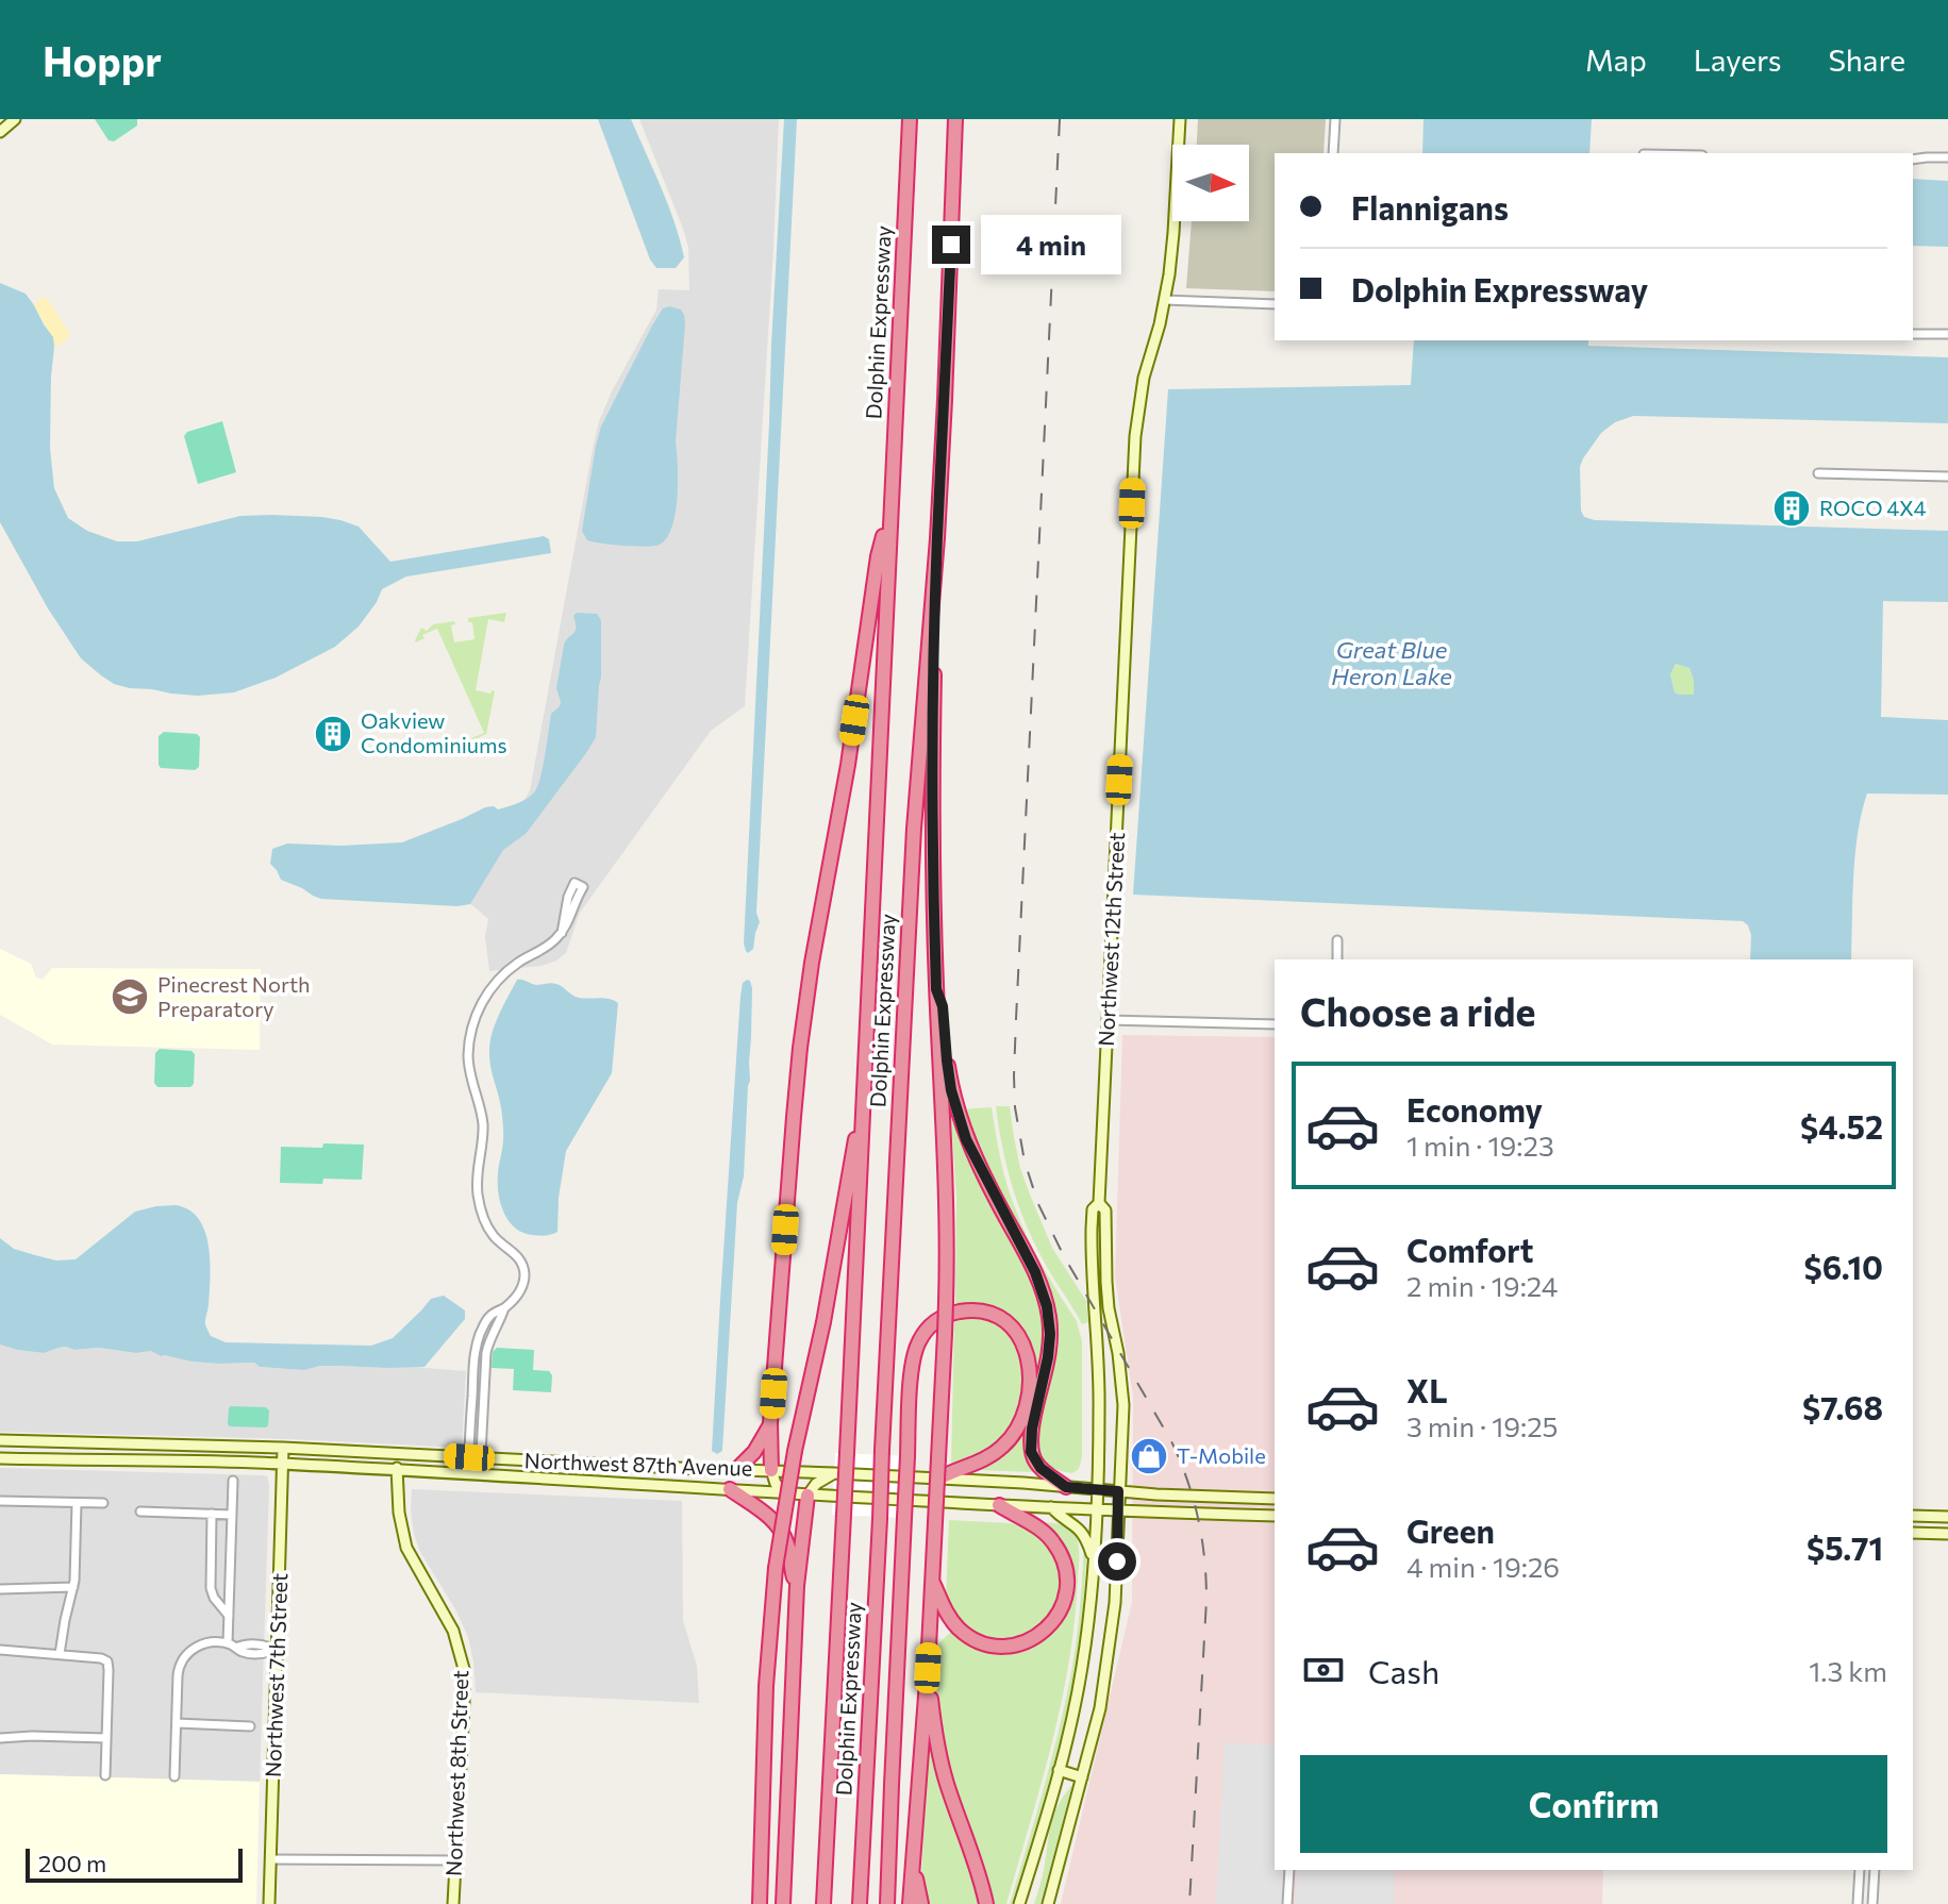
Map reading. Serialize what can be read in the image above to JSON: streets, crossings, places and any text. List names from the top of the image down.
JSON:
{
  "streets": {
    "highway": ["Dolphin Expressway"],
    "main road": [
      "Northwest 12th Street",
      "Northwest 87th Avenue",
      "Northwest 7th Street",
      "Northwest 8th Street"
    ]
  },
  "crossings": [
    ["Northwest 12th Street", "Northwest 87th Avenue"],
    ["Northwest 87th Avenue", "Northwest 7th Street"],
    ["Northwest 87th Avenue", "Northwest 8th Street"]
  ],
  "water": ["Great Blue Heron Lake"],
  "places": {
    "building": ["ROCO 4X4", "Oakview Condominiums"],
    "school or university": ["Pinecrest North Preparatory"],
    "shop": ["T-Mobile"]
  },
  "scale_bar": "200 m",
  "north": "right",
  "page": {
    "header": "Hoppr",
    "nav": ["Map", "Layers", "Share"],
    "banner": ["Flannigans", "Dolphin Expressway"],
    "bubble": "4 min",
    "heading": "Choose a ride",
    "list": [
      {
        "name": "Economy",
        "note": "1 min · 19:23",
        "value": "$4.52"
      },
      {
        "name": "Comfort",
        "note": "2 min · 19:24",
        "value": "$6.10"
      },
      {
        "name": "XL",
        "note": "3 min · 19:25",
        "value": "$7.68"
      },
      {
        "name": "Green",
        "note": "4 min · 19:26",
        "value": "$5.71"
      }
    ],
    "pay": ["Cash", "1.3 km"],
    "buttons": "Confirm",
    "scale": "200 m"
  }
}
